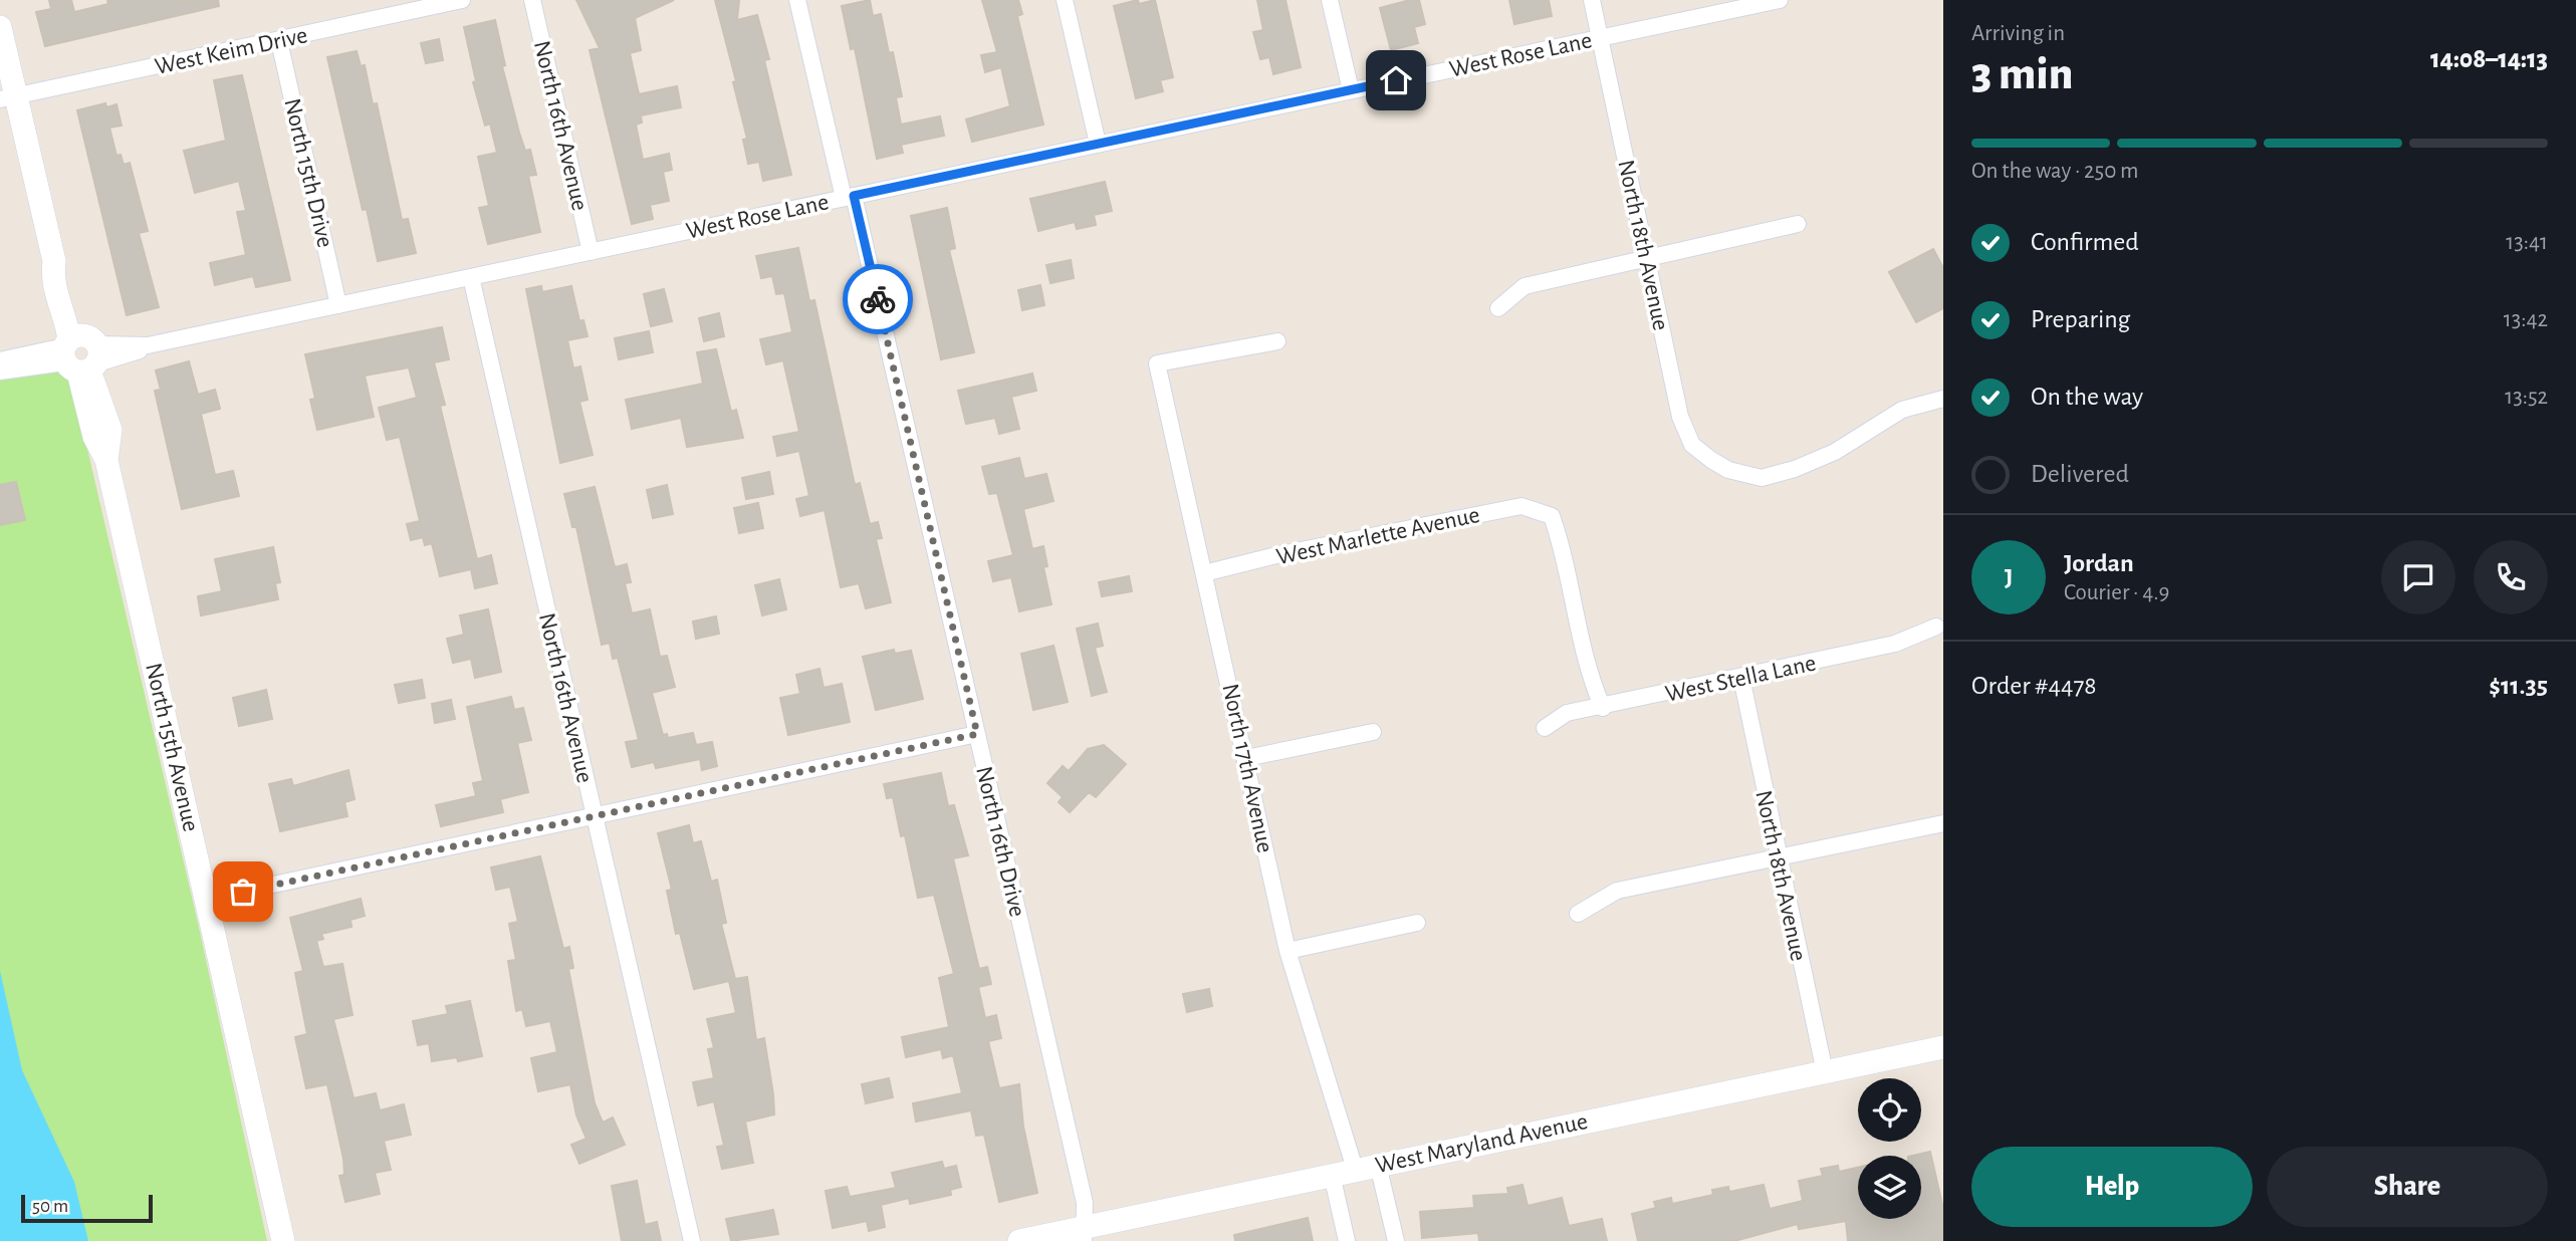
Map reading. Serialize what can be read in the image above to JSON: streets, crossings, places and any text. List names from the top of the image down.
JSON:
{
  "streets": {
    "street": [
      "West Keim Drive",
      "West Rose Lane",
      "North 16th Avenue",
      "North 15th Drive",
      "North 18th Avenue",
      "West Marlette Avenue",
      "West Stella Lane",
      "North 15th Avenue",
      "North 17th Avenue",
      "North 16th Drive",
      "West Maryland Avenue"
    ]
  },
  "crossings": [
    ["West Keim Drive", "North 15th Drive"],
    ["West Keim Drive", "North 15th Avenue"],
    ["West Rose Lane", "North 16th Avenue"],
    ["West Rose Lane", "North 15th Drive"],
    ["West Rose Lane", "North 18th Avenue"],
    ["West Rose Lane", "North 15th Avenue"],
    ["West Rose Lane", "North 16th Drive"],
    ["North 18th Avenue", "West Stella Lane"],
    ["North 18th Avenue", "West Maryland Avenue"],
    ["West Marlette Avenue", "West Stella Lane"],
    ["West Marlette Avenue", "North 17th Avenue"],
    ["North 17th Avenue", "West Maryland Avenue"],
    ["North 16th Drive", "West Maryland Avenue"]
  ],
  "scale_bar": "50 m",
  "page": {
    "heading": ["3 min", "Arriving in", "14:08–14:13"],
    "panel": [
      "Jordan",
      "Courier · 4.9",
      "Order #4478",
      "$11.35"
    ],
    "bar": "On the way · 250 m",
    "list": [
      ["Confirmed", "13:41"],
      ["Preparing", "13:42"],
      ["On the way", "13:52"],
      "Delivered"
    ],
    "round": "J",
    "buttons": ["Help", "Share"],
    "scale": "50 m"
  }
}
